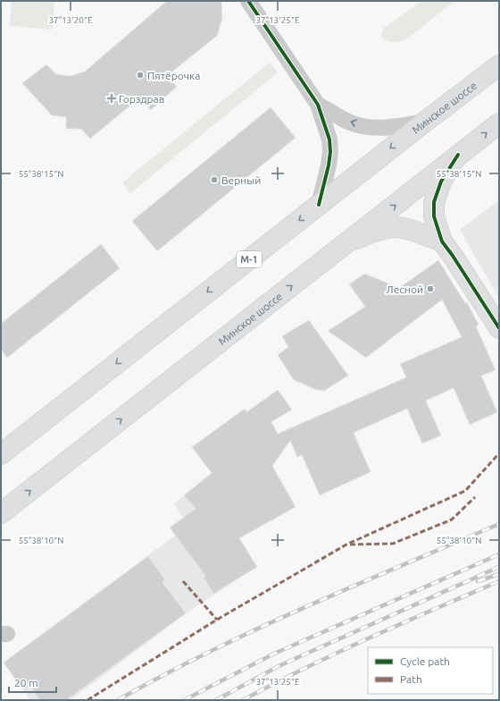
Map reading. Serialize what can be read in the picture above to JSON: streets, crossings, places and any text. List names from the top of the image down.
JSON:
{
  "streets": {
    "main road": ["Минское шоссе", "М-1"]
  },
  "places": {
    "other": ["Пятёрочка", "Верный", "Лесной"],
    "health": ["Горздрав"]
  },
  "legend": ["Cycle path", "Path"],
  "scale_bar": "20 m",
  "coordinates": [
    "37°13'20\"E",
    "37°13'25\"E",
    "55°38'15\"N",
    "55°38'10\"N"
  ]
}
